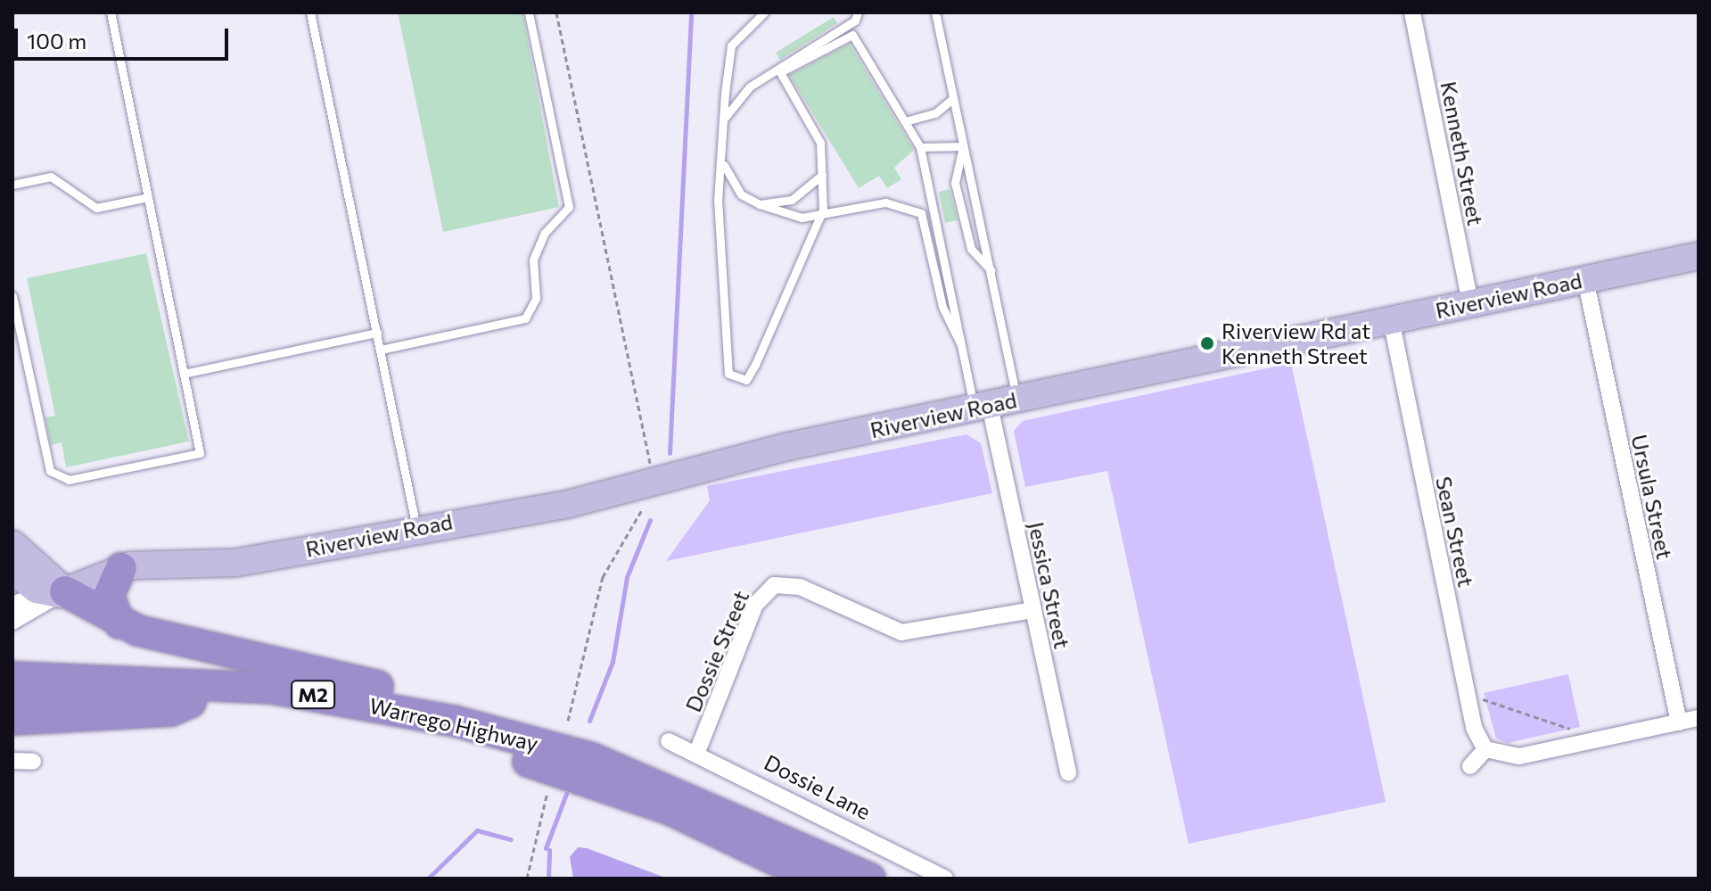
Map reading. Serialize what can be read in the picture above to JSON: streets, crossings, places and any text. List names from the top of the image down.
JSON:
{
  "streets": {
    "highway": ["M2", "Warrego Highway"],
    "main road": ["Riverview Road"],
    "street": [
      "Kenneth Street",
      "Ursula Street",
      "Sean Street",
      "Jessica Street",
      "Dossie Street",
      "Dossie Lane"
    ]
  },
  "crossings": [
    ["Kenneth Street", "Riverview Road"],
    ["Riverview Road", "Ursula Street"],
    ["Riverview Road", "Sean Street"],
    ["Riverview Road", "Jessica Street"],
    ["Jessica Street", "Dossie Street"],
    ["Dossie Street", "Dossie Lane"]
  ],
  "places": ["Riverview Rd at Kenneth Street"],
  "scale_bar": "100 m"
}
